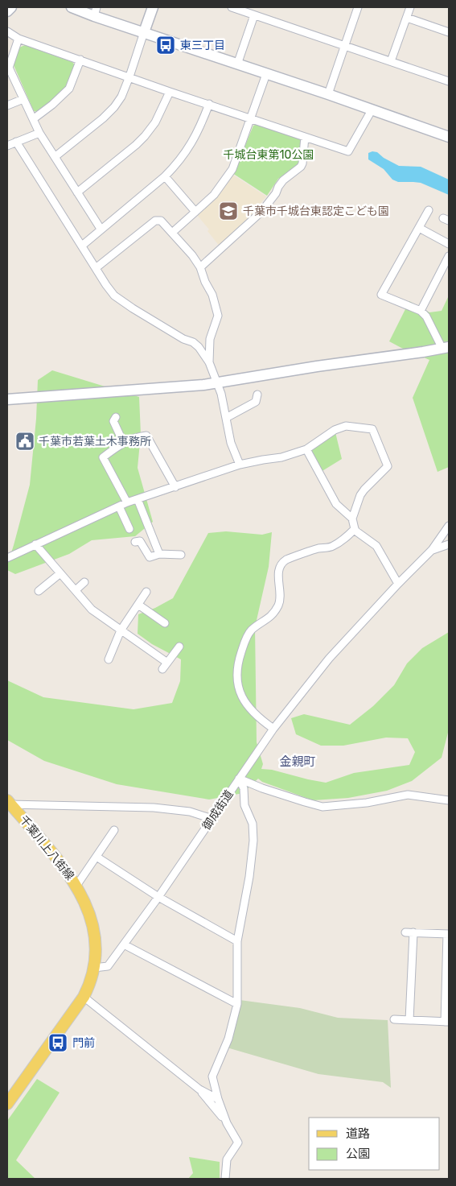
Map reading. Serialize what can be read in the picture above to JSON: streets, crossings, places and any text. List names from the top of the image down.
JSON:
{
  "streets": {
    "main road": ["千葉川上八街線"],
    "street": ["御成街道"]
  },
  "crossings": [
    ["御成街道", "千葉川上八街線"]
  ],
  "districts": ["金親町"],
  "parks": ["千城台東第10公園"],
  "places": {
    "bus stop": ["東三丁目", "門前"],
    "school or university": ["千葉市千城台東認定こども園"],
    "public building": ["千葉市若葉土木事務所"]
  },
  "legend": ["道路", "公園"]
}
